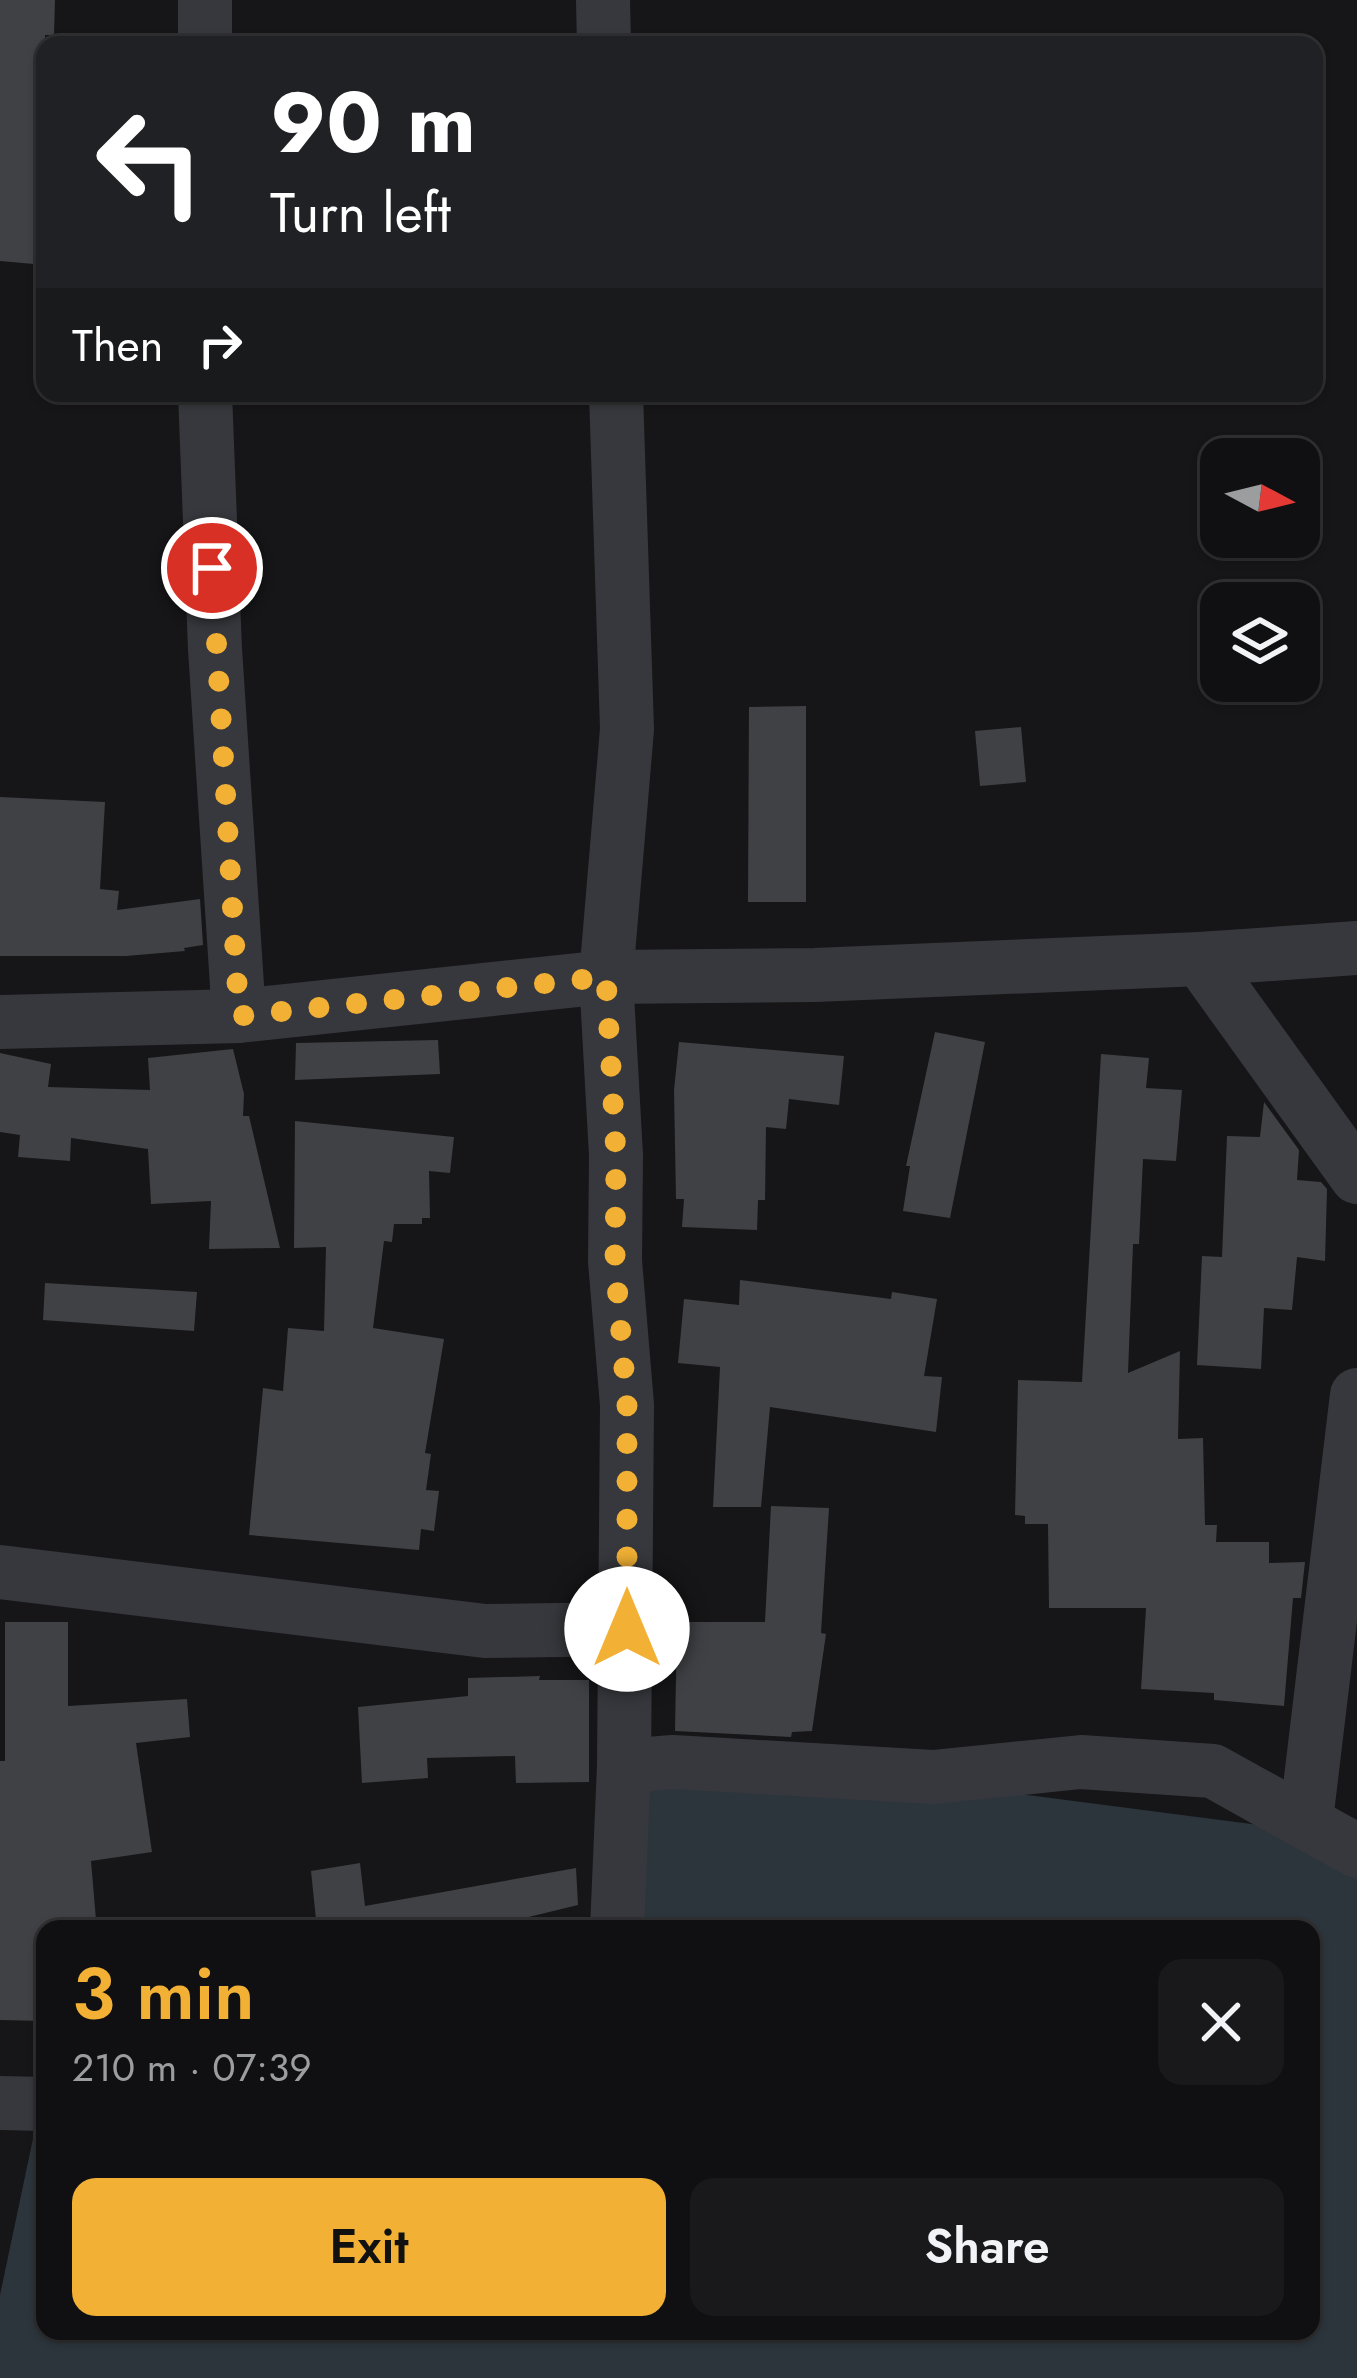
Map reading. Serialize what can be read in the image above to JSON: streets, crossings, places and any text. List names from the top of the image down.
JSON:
{
  "north": "right",
  "page": {
    "turn": ["90 m", "Turn left"],
    "then": "Then",
    "heading": ["3 min", "210 m · 07:39"],
    "buttons": ["Exit", "Share"]
  }
}
